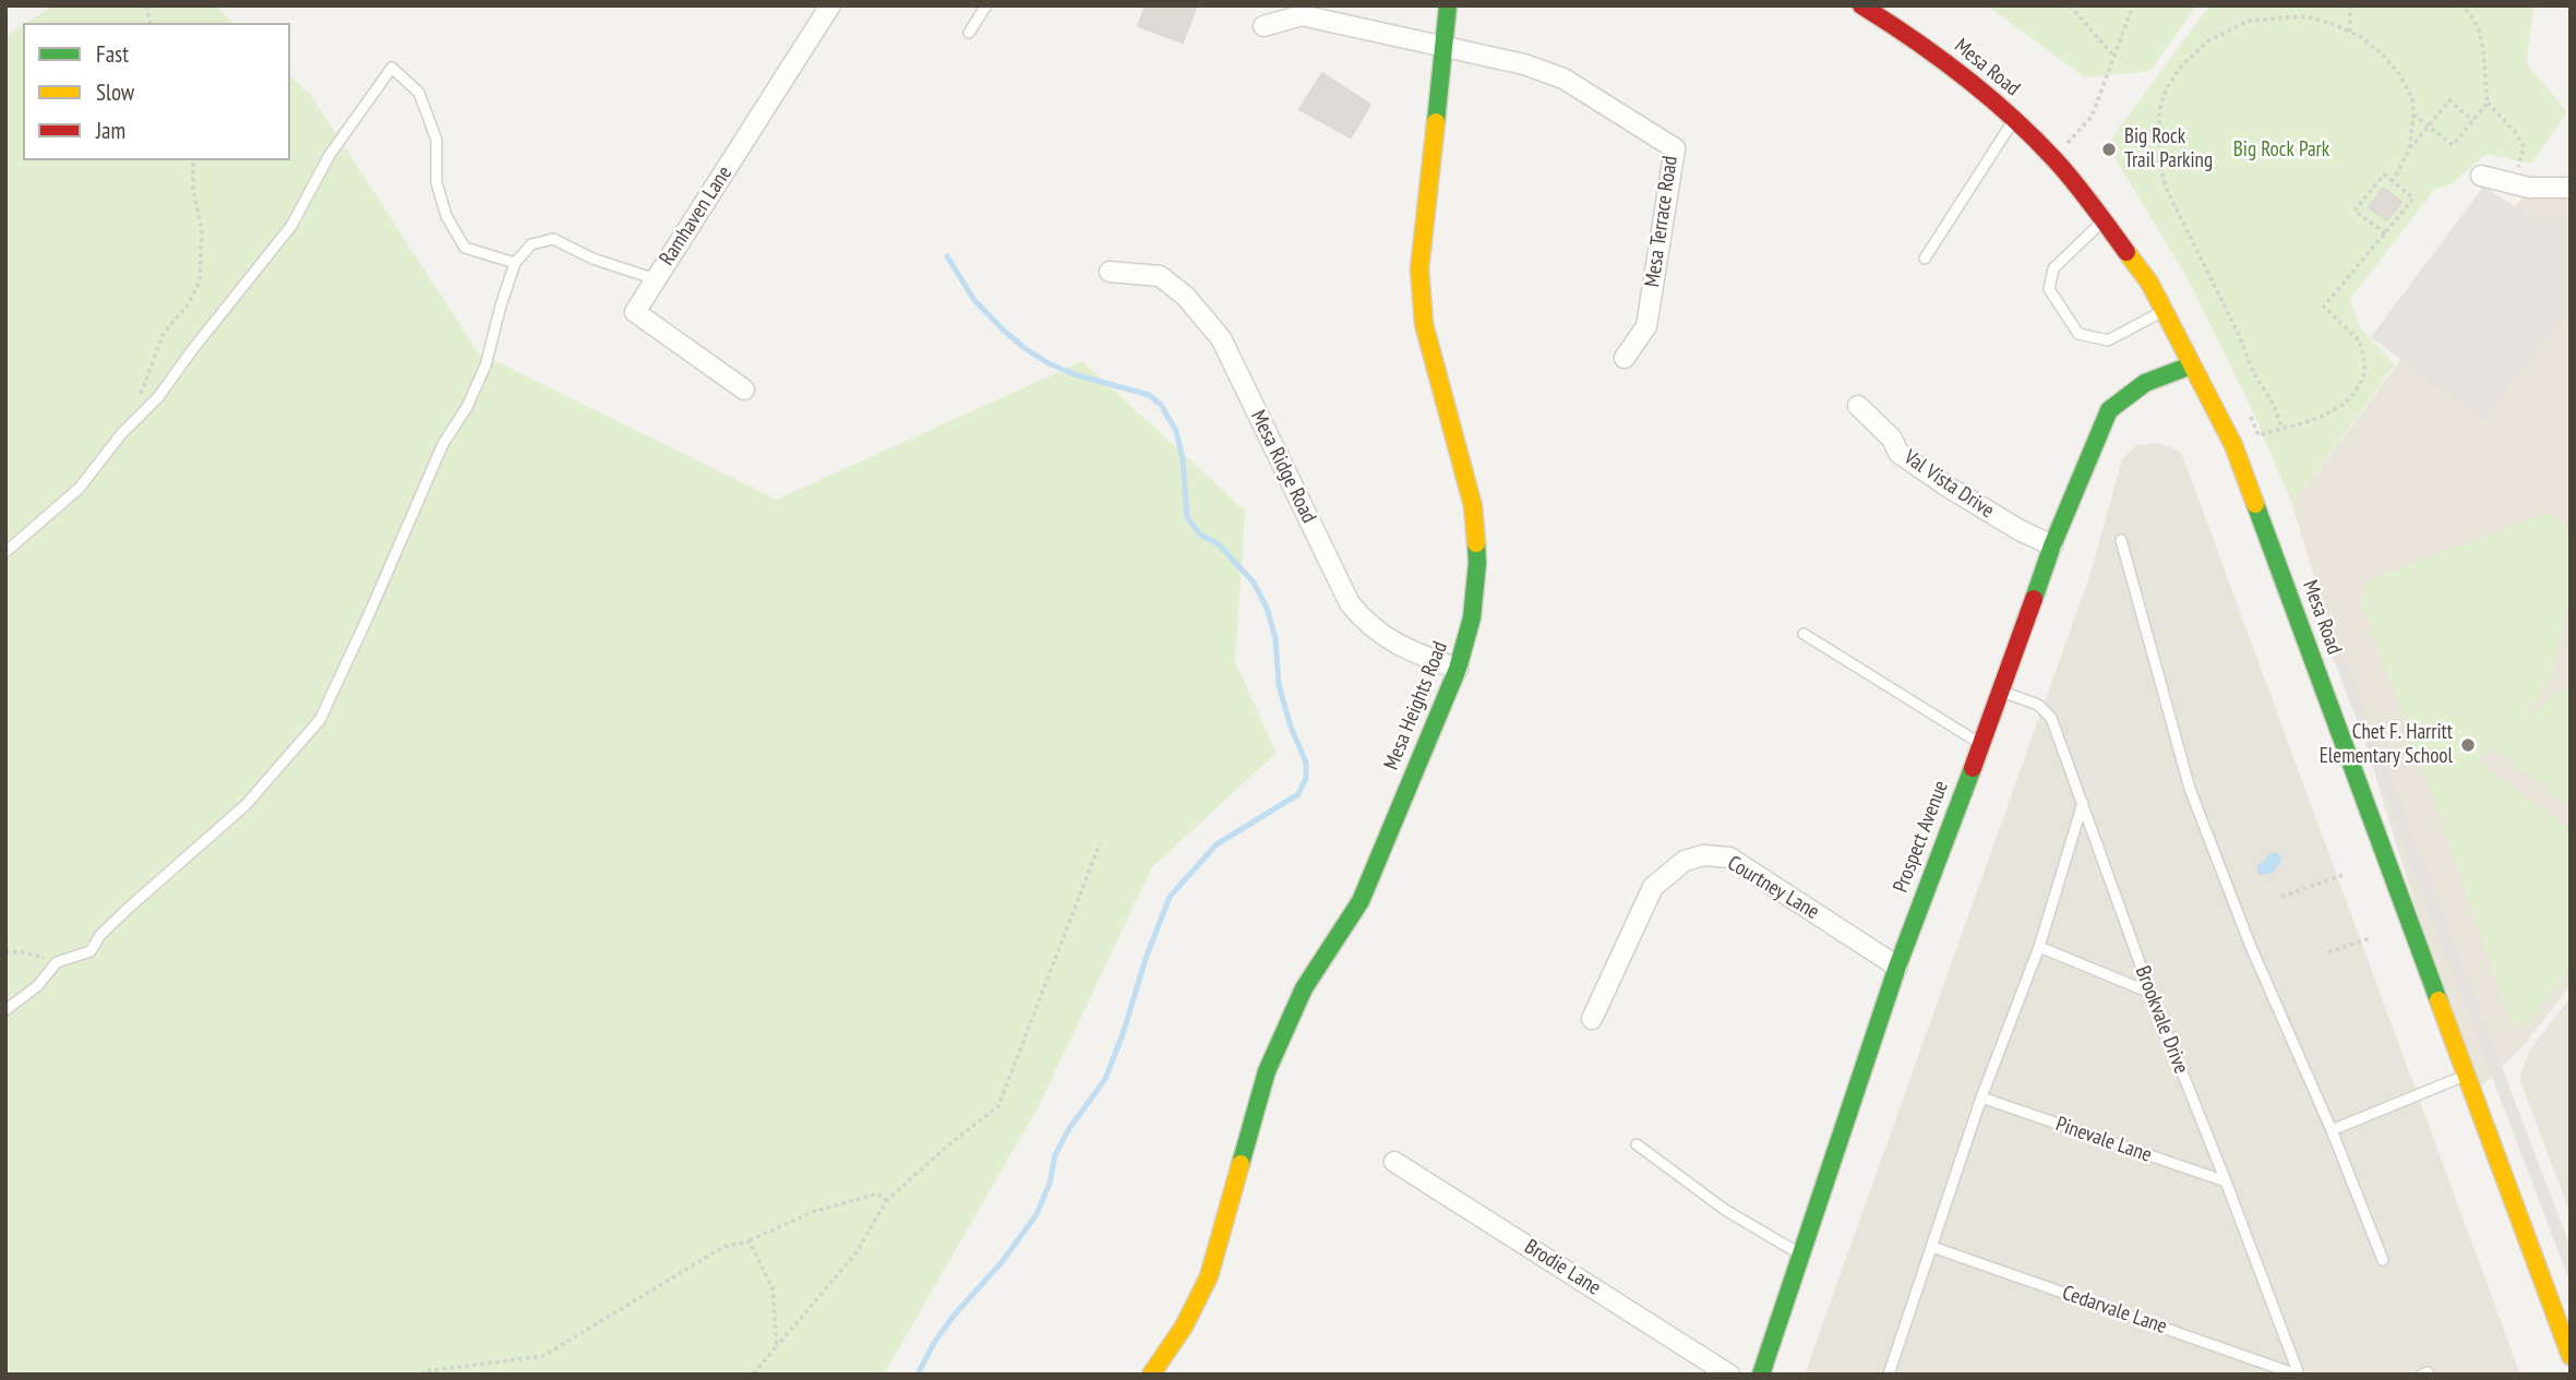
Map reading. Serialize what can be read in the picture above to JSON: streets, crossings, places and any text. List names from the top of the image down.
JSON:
{
  "streets": {
    "street": [
      "Mesa Road",
      "Ramhaven Lane",
      "Mesa Terrace Road",
      "Mesa Ridge Road",
      "Val Vista Drive",
      "Mesa Heights Road",
      "Prospect Avenue",
      "Courtney Lane",
      "Brodie Lane"
    ],
    "lane": ["Brookvale Drive", "Pinevale Lane", "Cedarvale Lane"]
  },
  "crossings": [
    ["Mesa Road", "Prospect Avenue"],
    ["Mesa Terrace Road", "Mesa Heights Road"],
    ["Mesa Ridge Road", "Mesa Heights Road"],
    ["Val Vista Drive", "Prospect Avenue"],
    ["Prospect Avenue", "Courtney Lane"],
    ["Prospect Avenue", "Brookvale Drive"],
    ["Brookvale Drive", "Pinevale Lane"],
    ["Brookvale Drive", "Cedarvale Lane"]
  ],
  "parks": ["Big Rock Park"],
  "places": ["Big Rock Trail Parking", "Chet F. Harritt Elementary School"],
  "legend": ["Fast", "Slow", "Jam"]
}
